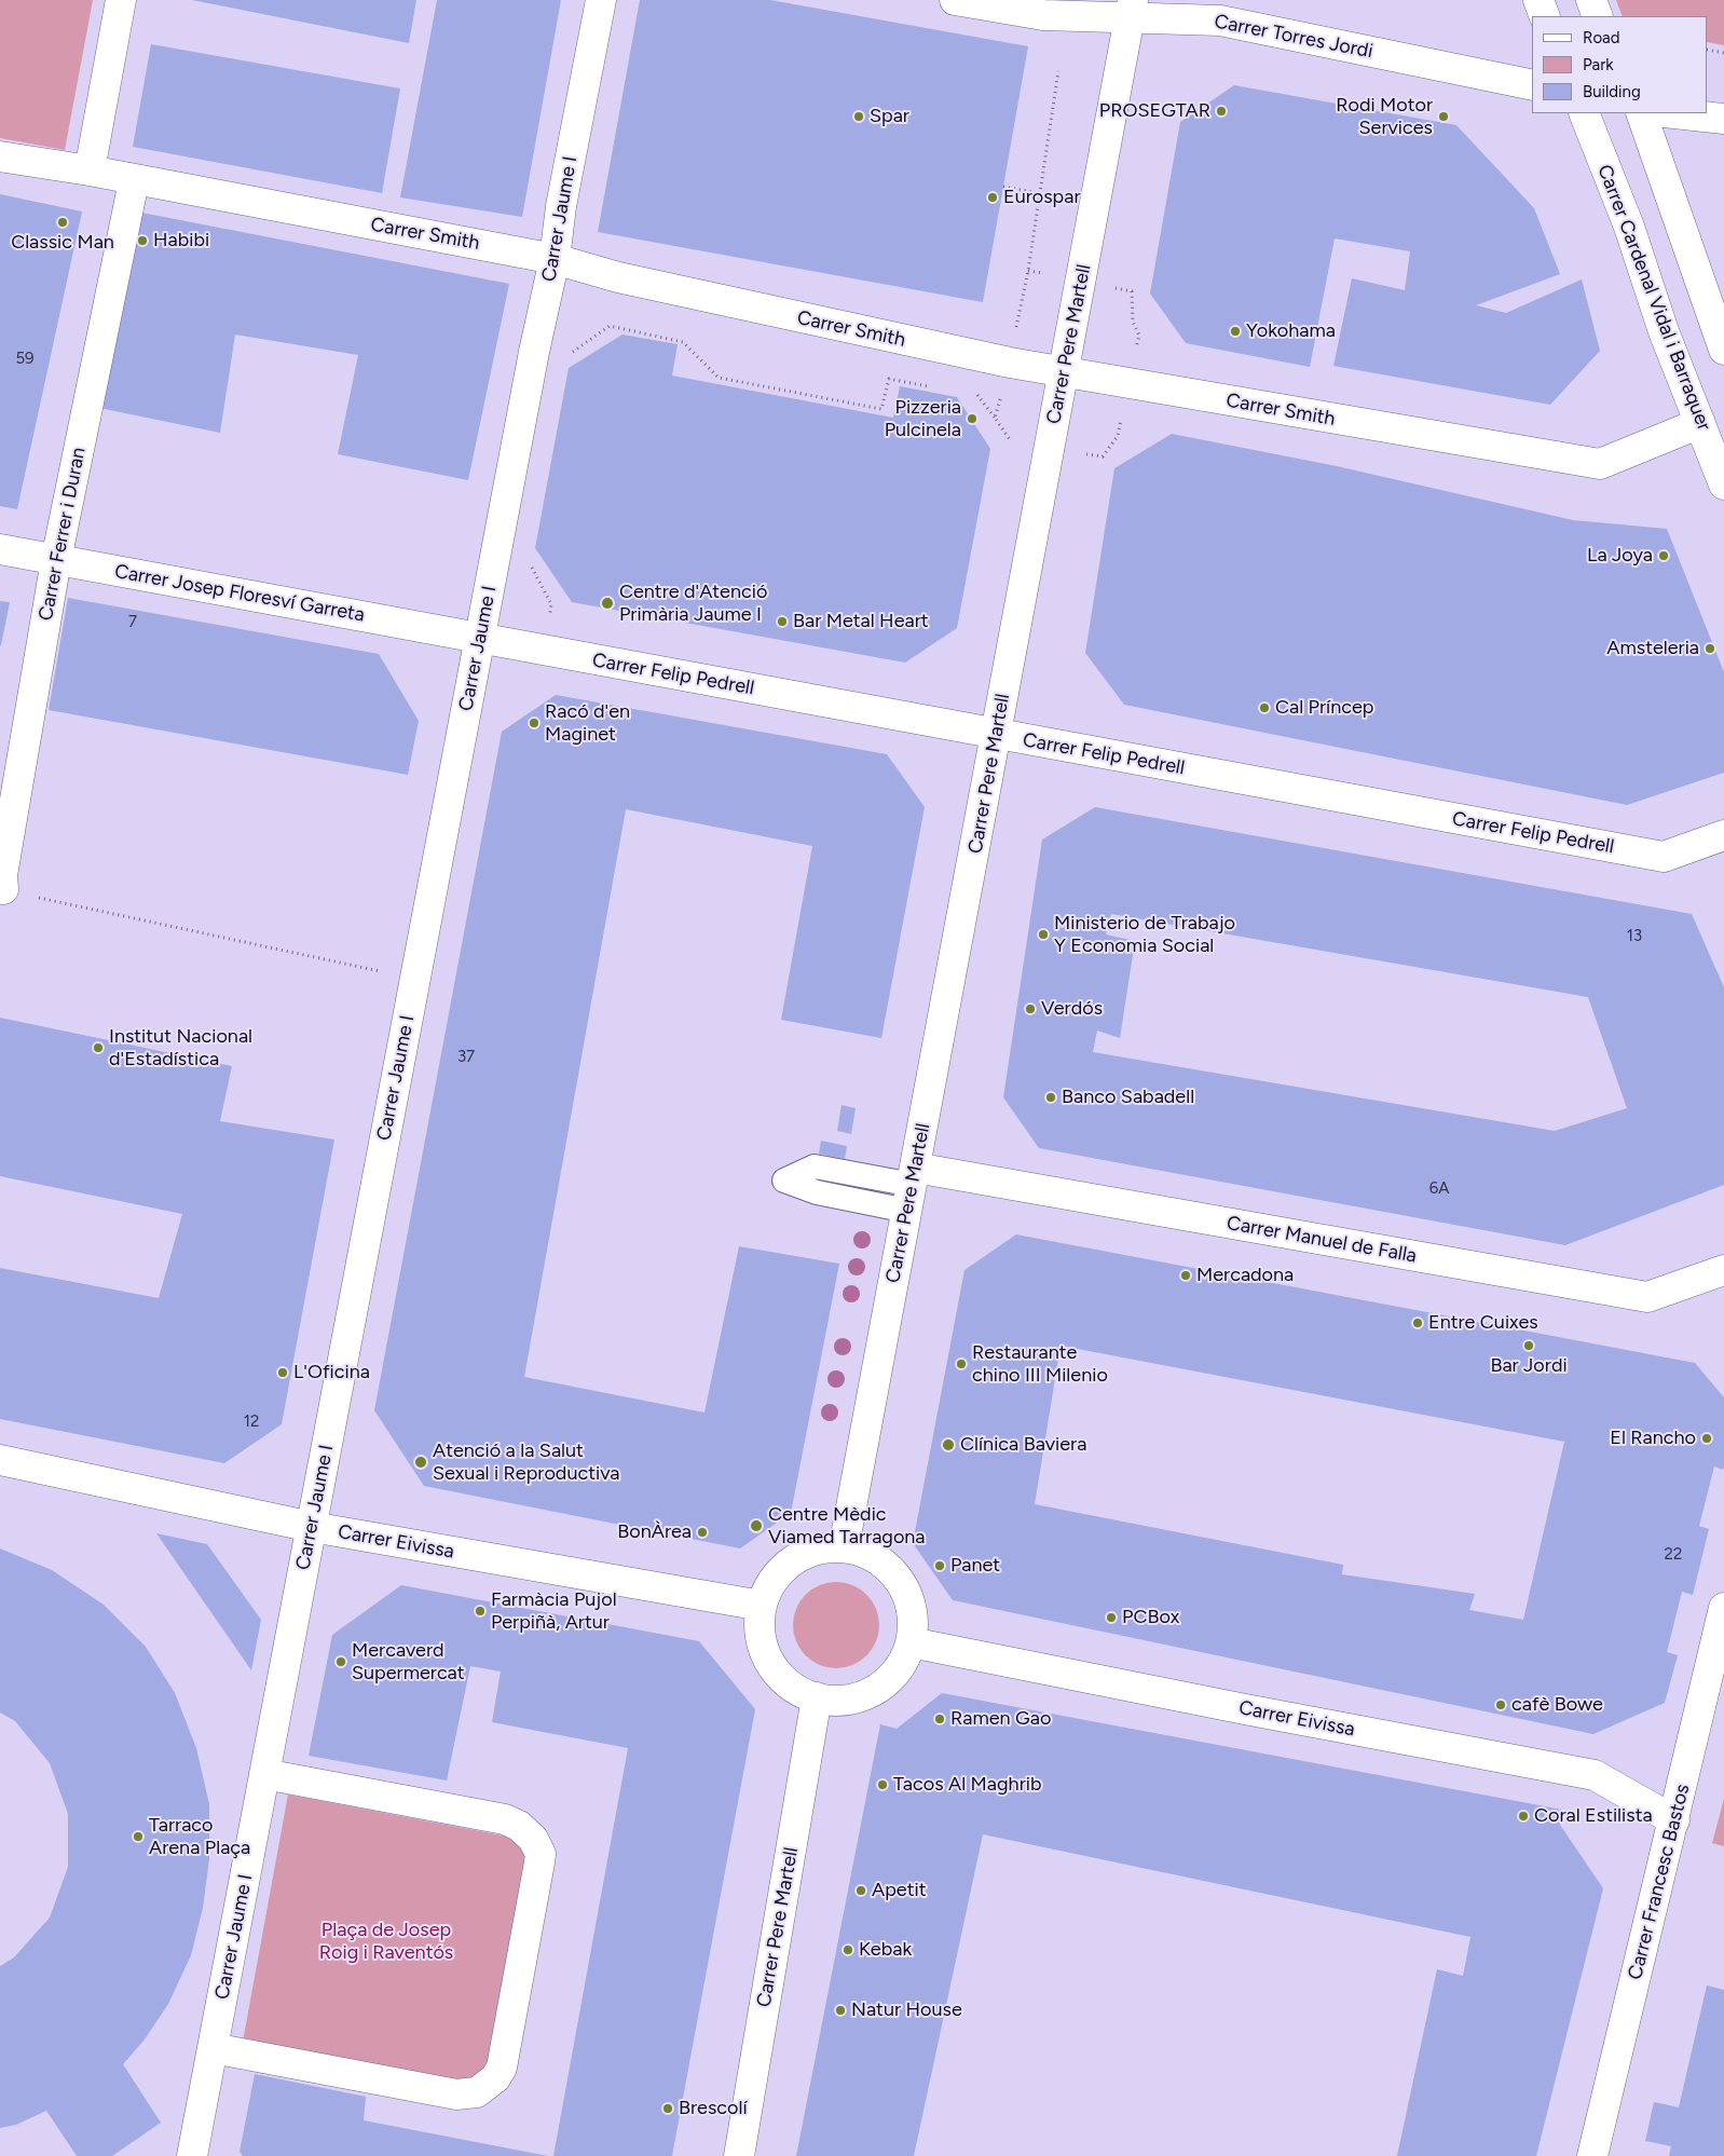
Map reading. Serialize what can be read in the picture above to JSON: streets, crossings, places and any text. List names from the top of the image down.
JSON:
{
  "streets": {
    "street": [
      "Carrer Torres Jordi",
      "Carrer Jaume I",
      "Carrer Smith",
      "Carrer Cardenal Vidal i Barraquer",
      "Carrer Pere Martell",
      "Carrer Ferrer i Duran",
      "Carrer Josep Floresví Garreta",
      "Carrer Felip Pedrell",
      "Carrer Manuel de Falla",
      "Carrer Eivissa",
      "Carrer Francesc Bastos"
    ]
  },
  "crossings": [
    ["Carrer Torres Jordi", "Carrer Pere Martell"],
    ["Carrer Jaume I", "Carrer Smith"],
    ["Carrer Jaume I", "Carrer Josep Floresví Garreta"],
    ["Carrer Jaume I", "Carrer Felip Pedrell"],
    ["Carrer Jaume I", "Carrer Eivissa"],
    ["Carrer Smith", "Carrer Cardenal Vidal i Barraquer"],
    ["Carrer Smith", "Carrer Pere Martell"],
    ["Carrer Smith", "Carrer Ferrer i Duran"],
    ["Carrer Pere Martell", "Carrer Felip Pedrell"],
    ["Carrer Pere Martell", "Carrer Manuel de Falla"],
    ["Carrer Pere Martell", "Carrer Eivissa"],
    ["Carrer Ferrer i Duran", "Carrer Josep Floresví Garreta"],
    ["Carrer Josep Floresví Garreta", "Carrer Felip Pedrell"],
    ["Carrer Eivissa", "Carrer Francesc Bastos"]
  ],
  "parks": ["Plaça de Josep Roig i Raventós"],
  "places": [
    "PROSEGTAR",
    "Spar",
    "Rodi Motor Services",
    "Eurospar",
    "Classic Man",
    "Habibi",
    "Yokohama",
    "Pizzeria Pulcinela",
    "La Joya",
    "Centre d'Atenció Primària Jaume I",
    "Bar Metal Heart",
    "Amsteleria",
    "Cal Príncep",
    "Racó d'en Maginet",
    "Ministerio de Trabajo Y Economia Social",
    "Verdós",
    "Institut Nacional d'Estadística",
    "Banco Sabadell",
    "Mercadona",
    "Entre Cuixes",
    "Bar Jordi",
    "Restaurante chino III Milenio",
    "L'Oficina",
    "El Rancho",
    "Clínica Baviera",
    "Atenció a la Salut Sexual i Reproductiva",
    "Centre Mèdic Viamed Tarragona",
    "BonÀrea",
    "Panet",
    "Farmàcia Pujol Perpiñà, Artur",
    "PCBox",
    "Mercaverd Supermercat",
    "cafè Bowe",
    "Ramen Gao",
    "Tacos Al Maghrib",
    "Coral Estilista",
    "Tarraco Arena Plaça",
    "Apetit",
    "Kebak",
    "Natur House",
    "Brescolí"
  ],
  "house_numbers": [
    "59",
    "7",
    "13",
    "37",
    "6A",
    "12",
    "22"
  ],
  "legend": ["Road", "Park", "Building"]
}
